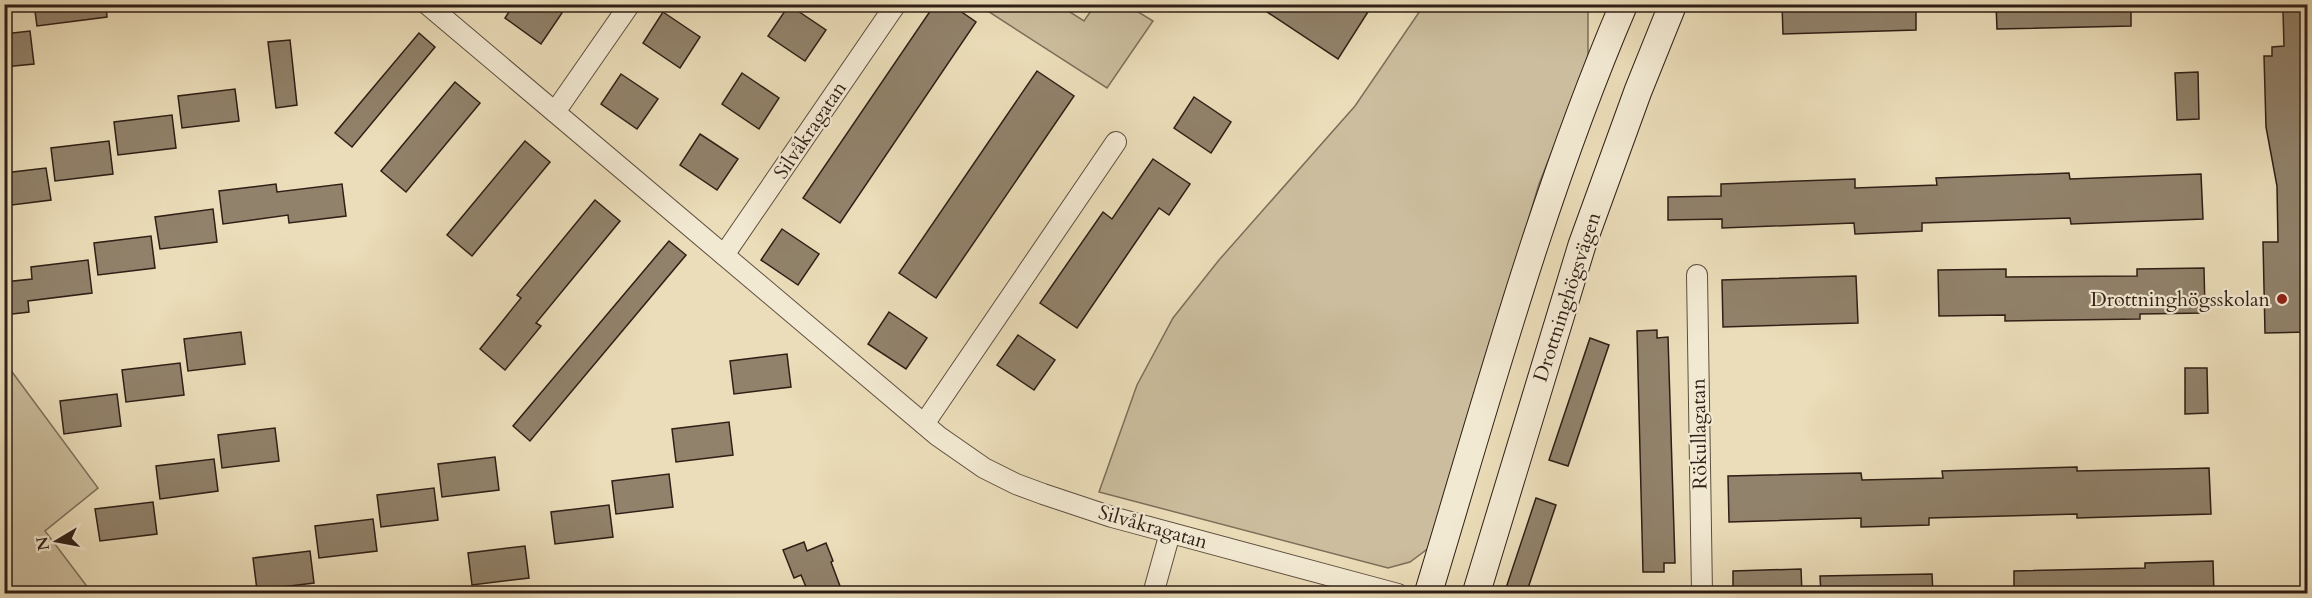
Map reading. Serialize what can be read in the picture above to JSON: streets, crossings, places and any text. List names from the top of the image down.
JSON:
{
  "streets": {
    "street": ["Silvåkragatan", "Drottninghögsvägen", "Rökullagatan"]
  },
  "places": ["Drottninghögsskolan"],
  "north": "left"
}
